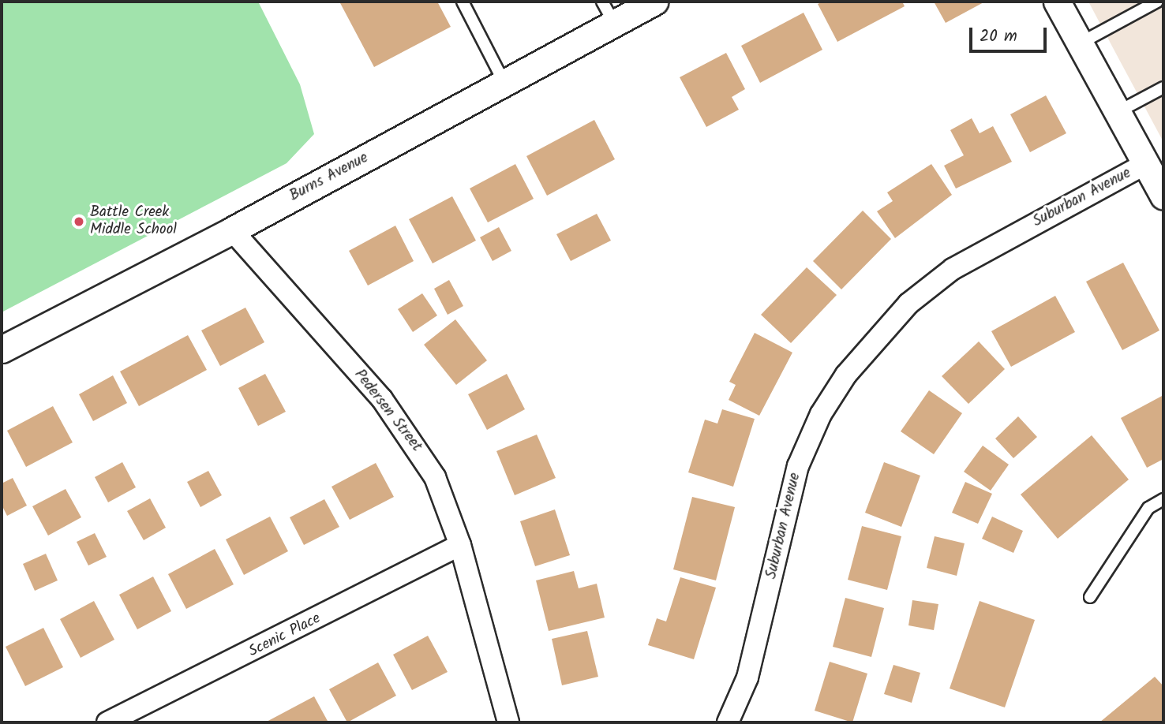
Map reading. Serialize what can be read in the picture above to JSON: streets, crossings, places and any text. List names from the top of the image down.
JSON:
{
  "streets": {
    "street": [
      "Burns Avenue",
      "Suburban Avenue",
      "Pedersen Street",
      "Scenic Place"
    ]
  },
  "crossings": [
    ["Burns Avenue", "Pedersen Street"],
    ["Pedersen Street", "Scenic Place"]
  ],
  "places": ["Battle Creek Middle School"],
  "scale_bar": "20 m"
}
